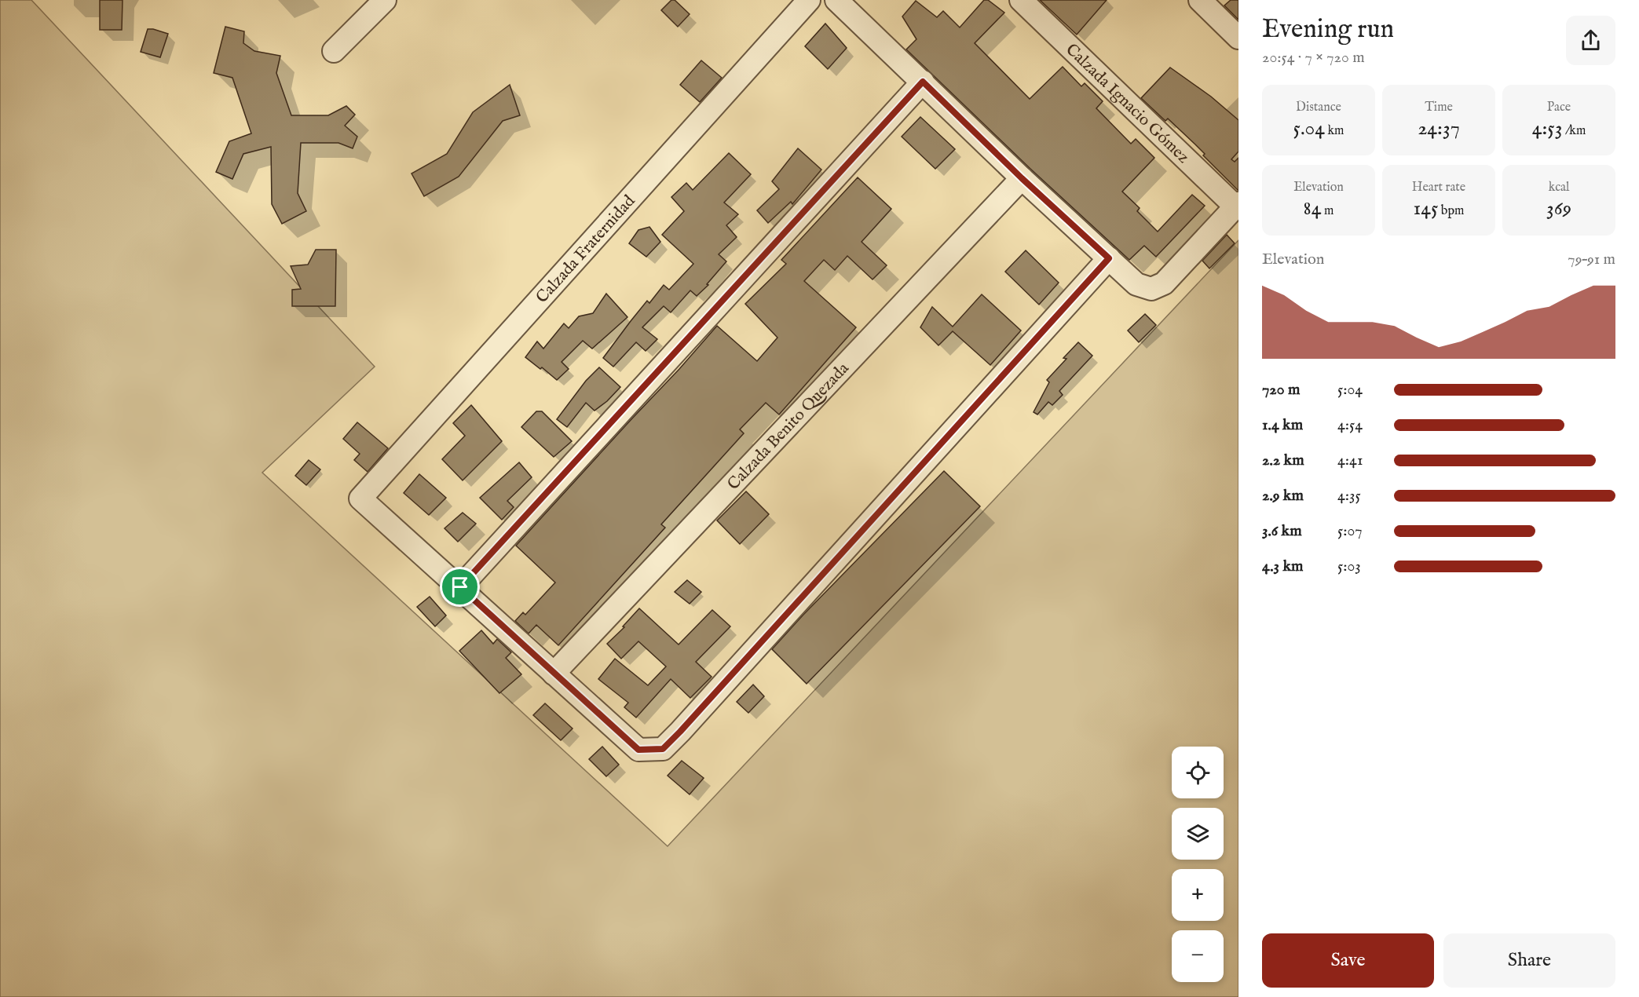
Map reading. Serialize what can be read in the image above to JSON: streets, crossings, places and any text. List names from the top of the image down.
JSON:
{
  "streets": {
    "street": ["Calzada Ignacio Gómez", "Calzada Fraternidad", "Calzada Benito Quezada"]
  },
  "page": {
    "heading": ["Evening run", "20:54 · 7 × 720 m"],
    "stats": [
      ["Distance", "5.04 km"],
      ["Time", "24:37"],
      ["Pace", "4:53 /km"],
      ["Elevation", "84 m"],
      ["Heart rate", "145 bpm"],
      ["kcal", "369"]
    ],
    "chart": ["Elevation", "79–91 m"],
    "list": [
      {
        "name": "720 m",
        "note": "5:04"
      },
      {
        "name": "1.4 km",
        "note": "4:54"
      },
      {
        "name": "2.2 km",
        "note": "4:41"
      },
      {
        "name": "2.9 km",
        "note": "4:35"
      },
      {
        "name": "3.6 km",
        "note": "5:07"
      },
      {
        "name": "4.3 km",
        "note": "5:03"
      }
    ],
    "map_buttons": ["+", "−"],
    "buttons": ["Save", "Share"]
  }
}
